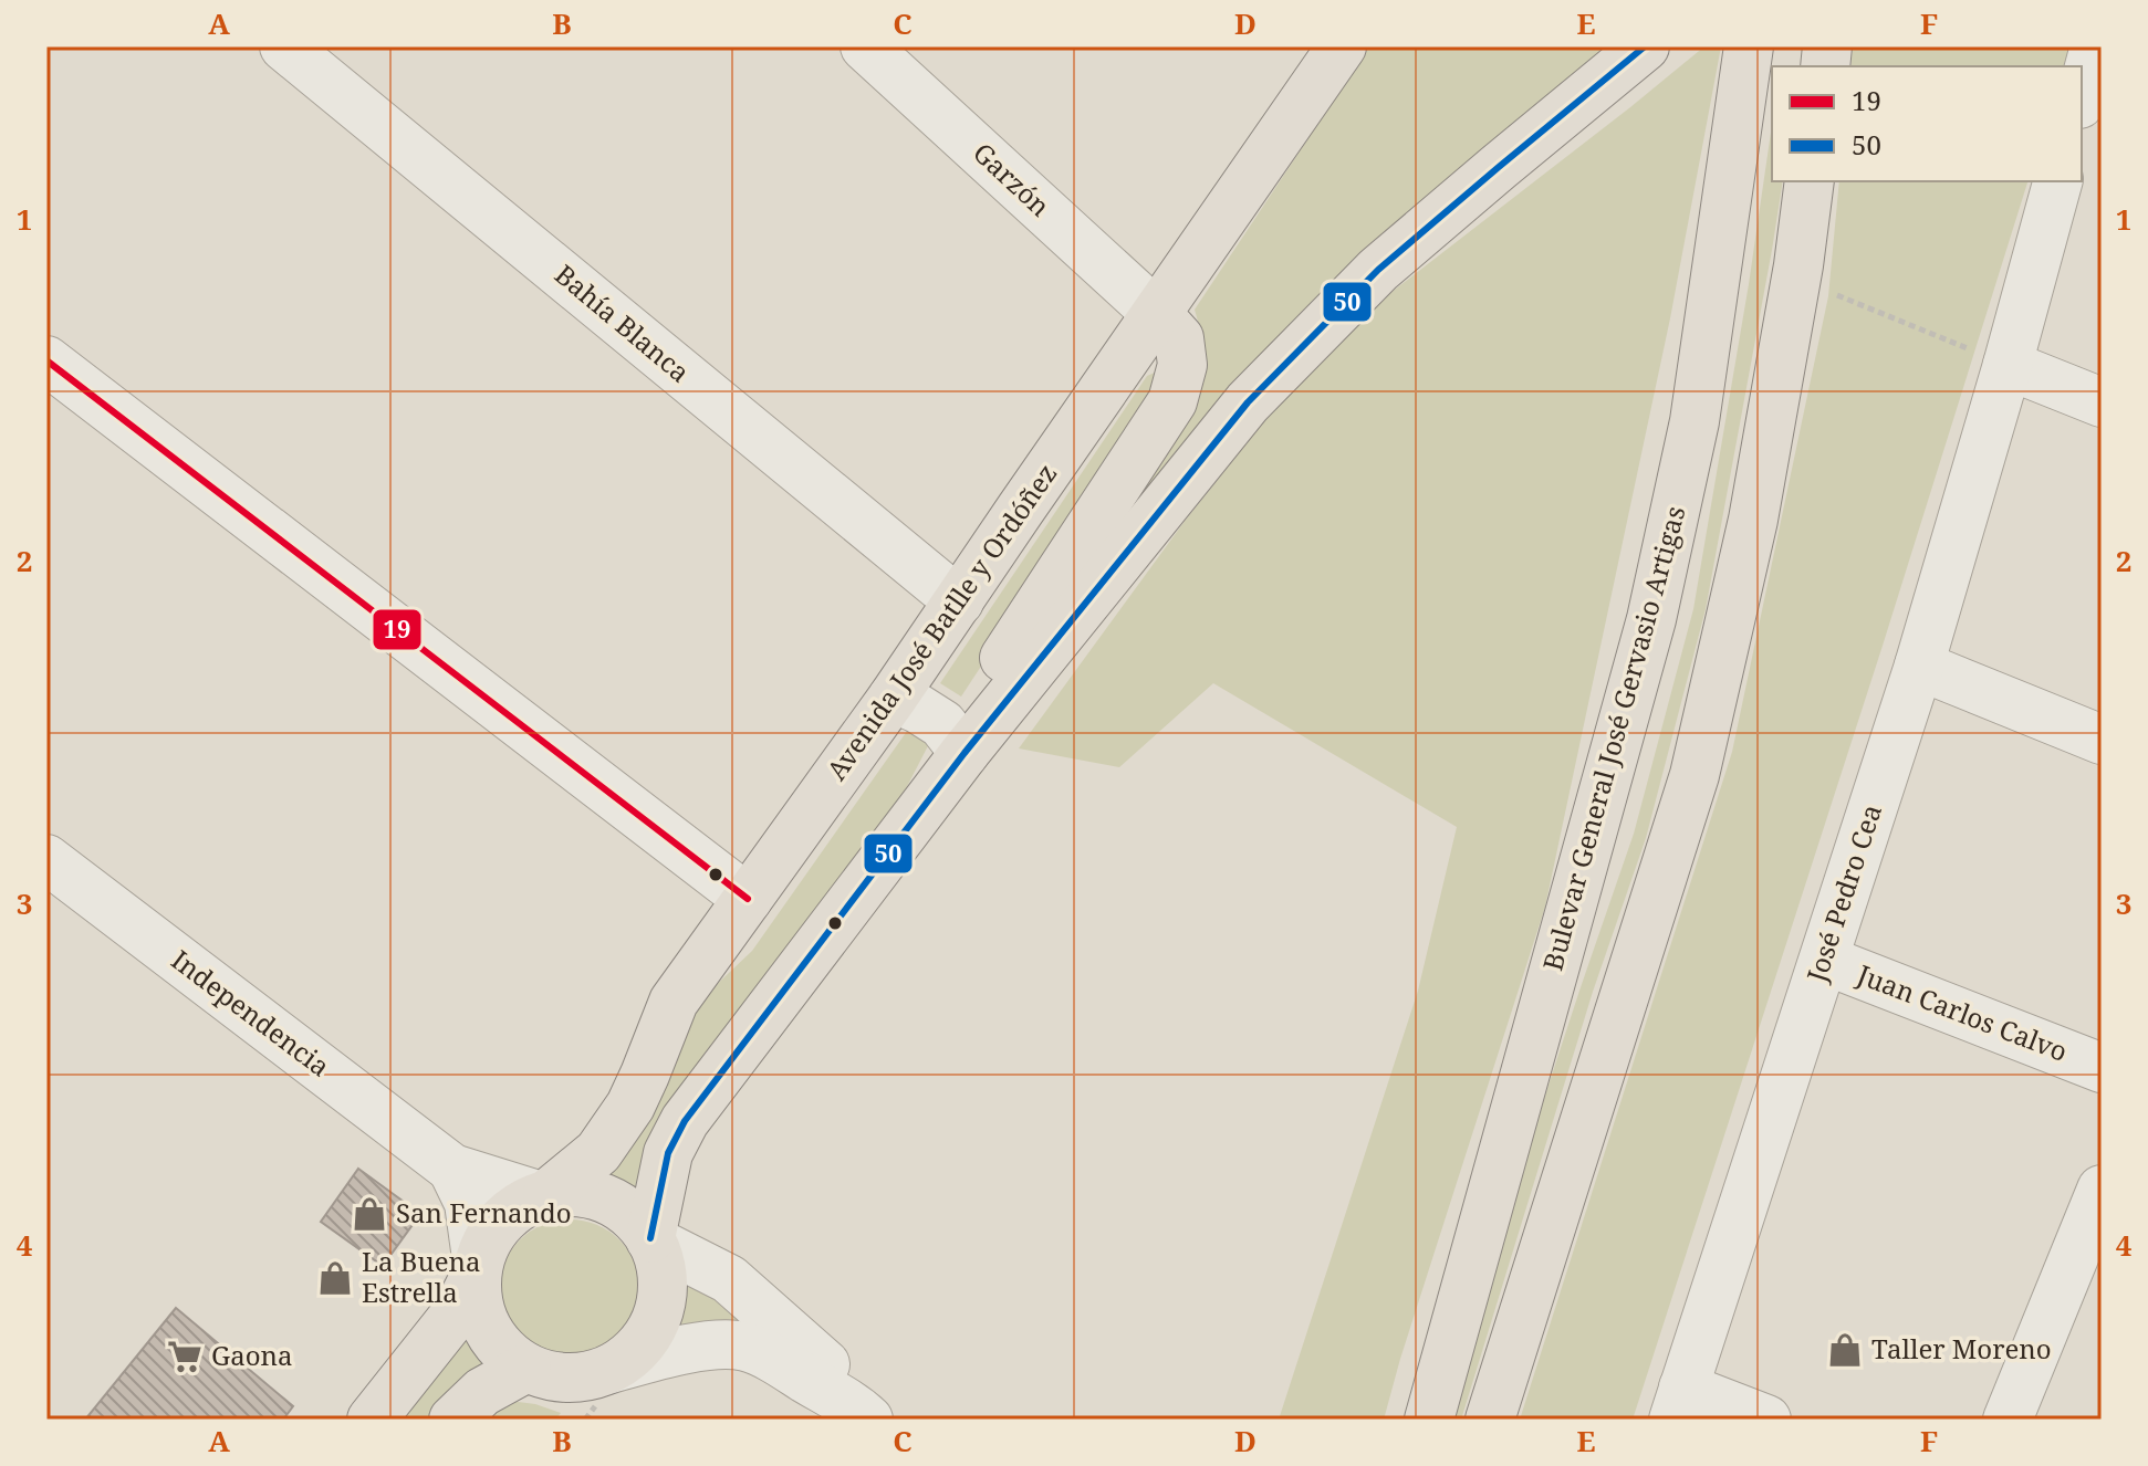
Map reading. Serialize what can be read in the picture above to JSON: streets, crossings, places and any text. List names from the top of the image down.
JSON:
{
  "streets": {
    "main road": ["Avenida José Batlle y Ordóñez", "Bulevar General José Gervasio Artigas"],
    "street": [
      "Garzón",
      "Bahía Blanca",
      "José Pedro Cea",
      "Independencia",
      "Juan Carlos Calvo"
    ]
  },
  "crossings": [
    ["Garzón", "Avenida José Batlle y Ordóñez"],
    ["Bahía Blanca", "Avenida José Batlle y Ordóñez"],
    ["Avenida José Batlle y Ordóñez", "Independencia"],
    ["José Pedro Cea", "Juan Carlos Calvo"]
  ],
  "places": {
    "shop": ["San Fernando", "La Buena Estrella", "Taller Moreno"],
    "supermarket": ["Gaona"]
  },
  "lines": ["transit line 50", "transit line 19"],
  "legend": ["19", "50"],
  "grid": {
    "columns": [
      "A",
      "B",
      "C",
      "D",
      "E",
      "F"
    ],
    "rows": [
      "1",
      "2",
      "3",
      "4"
    ]
  }
}
